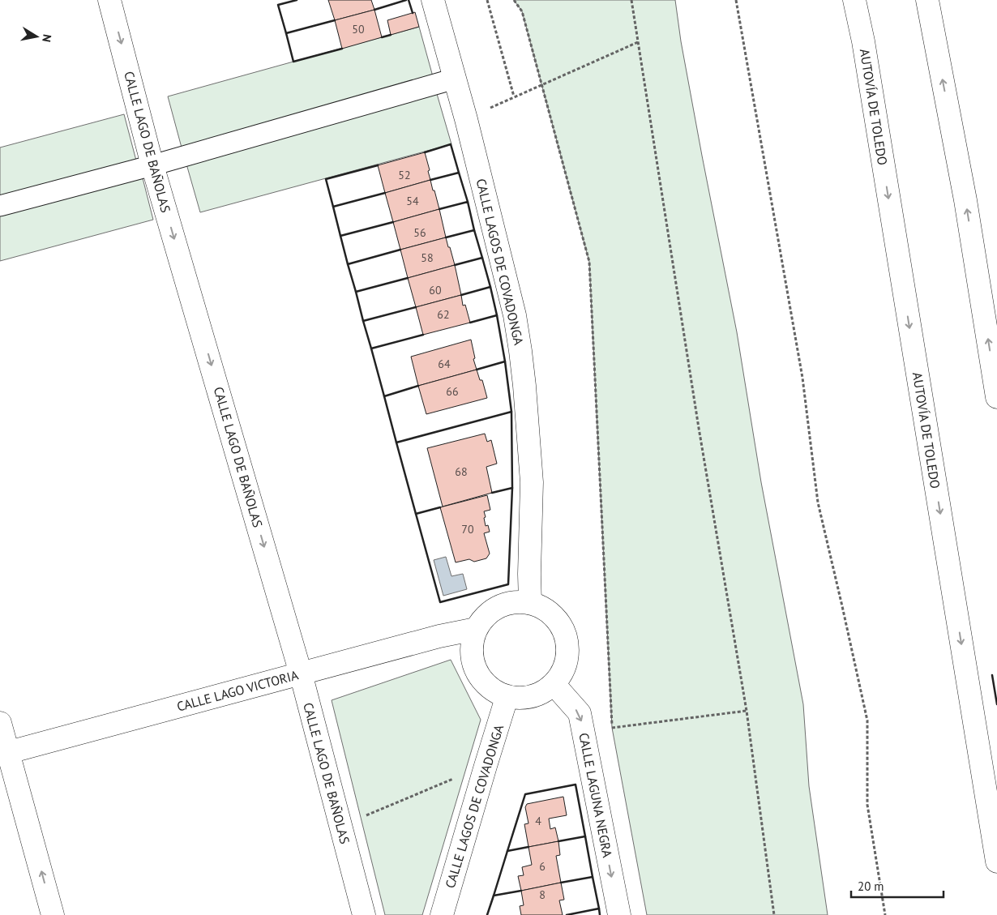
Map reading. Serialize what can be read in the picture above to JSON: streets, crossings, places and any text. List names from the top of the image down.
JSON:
{
  "streets": {
    "main road": [
      "AUTOVÍA DE TOLEDO",
      "CALLE LAGO DE BAÑOLAS",
      "CALLE LAGOS DE COVADONGA",
      "CALLE LAGO VICTORIA",
      "CALLE LAGUNA NEGRA"
    ]
  },
  "crossings": [
    ["CALLE LAGO DE BAÑOLAS", "CALLE LAGO VICTORIA"],
    ["CALLE LAGOS DE COVADONGA", "CALLE LAGO VICTORIA"],
    ["CALLE LAGOS DE COVADONGA", "CALLE LAGUNA NEGRA"],
    ["CALLE LAGO VICTORIA", "CALLE LAGUNA NEGRA"]
  ],
  "one_way": ["CALLE LAGO DE BAÑOLAS", "CALLE LAGUNA NEGRA"],
  "house_numbers": [
    "50",
    "52",
    "54",
    "56",
    "58",
    "60",
    "62",
    "64",
    "66",
    "68",
    "70",
    "4",
    "6",
    "8"
  ],
  "scale_bar": "20 m",
  "north": "right"
}
